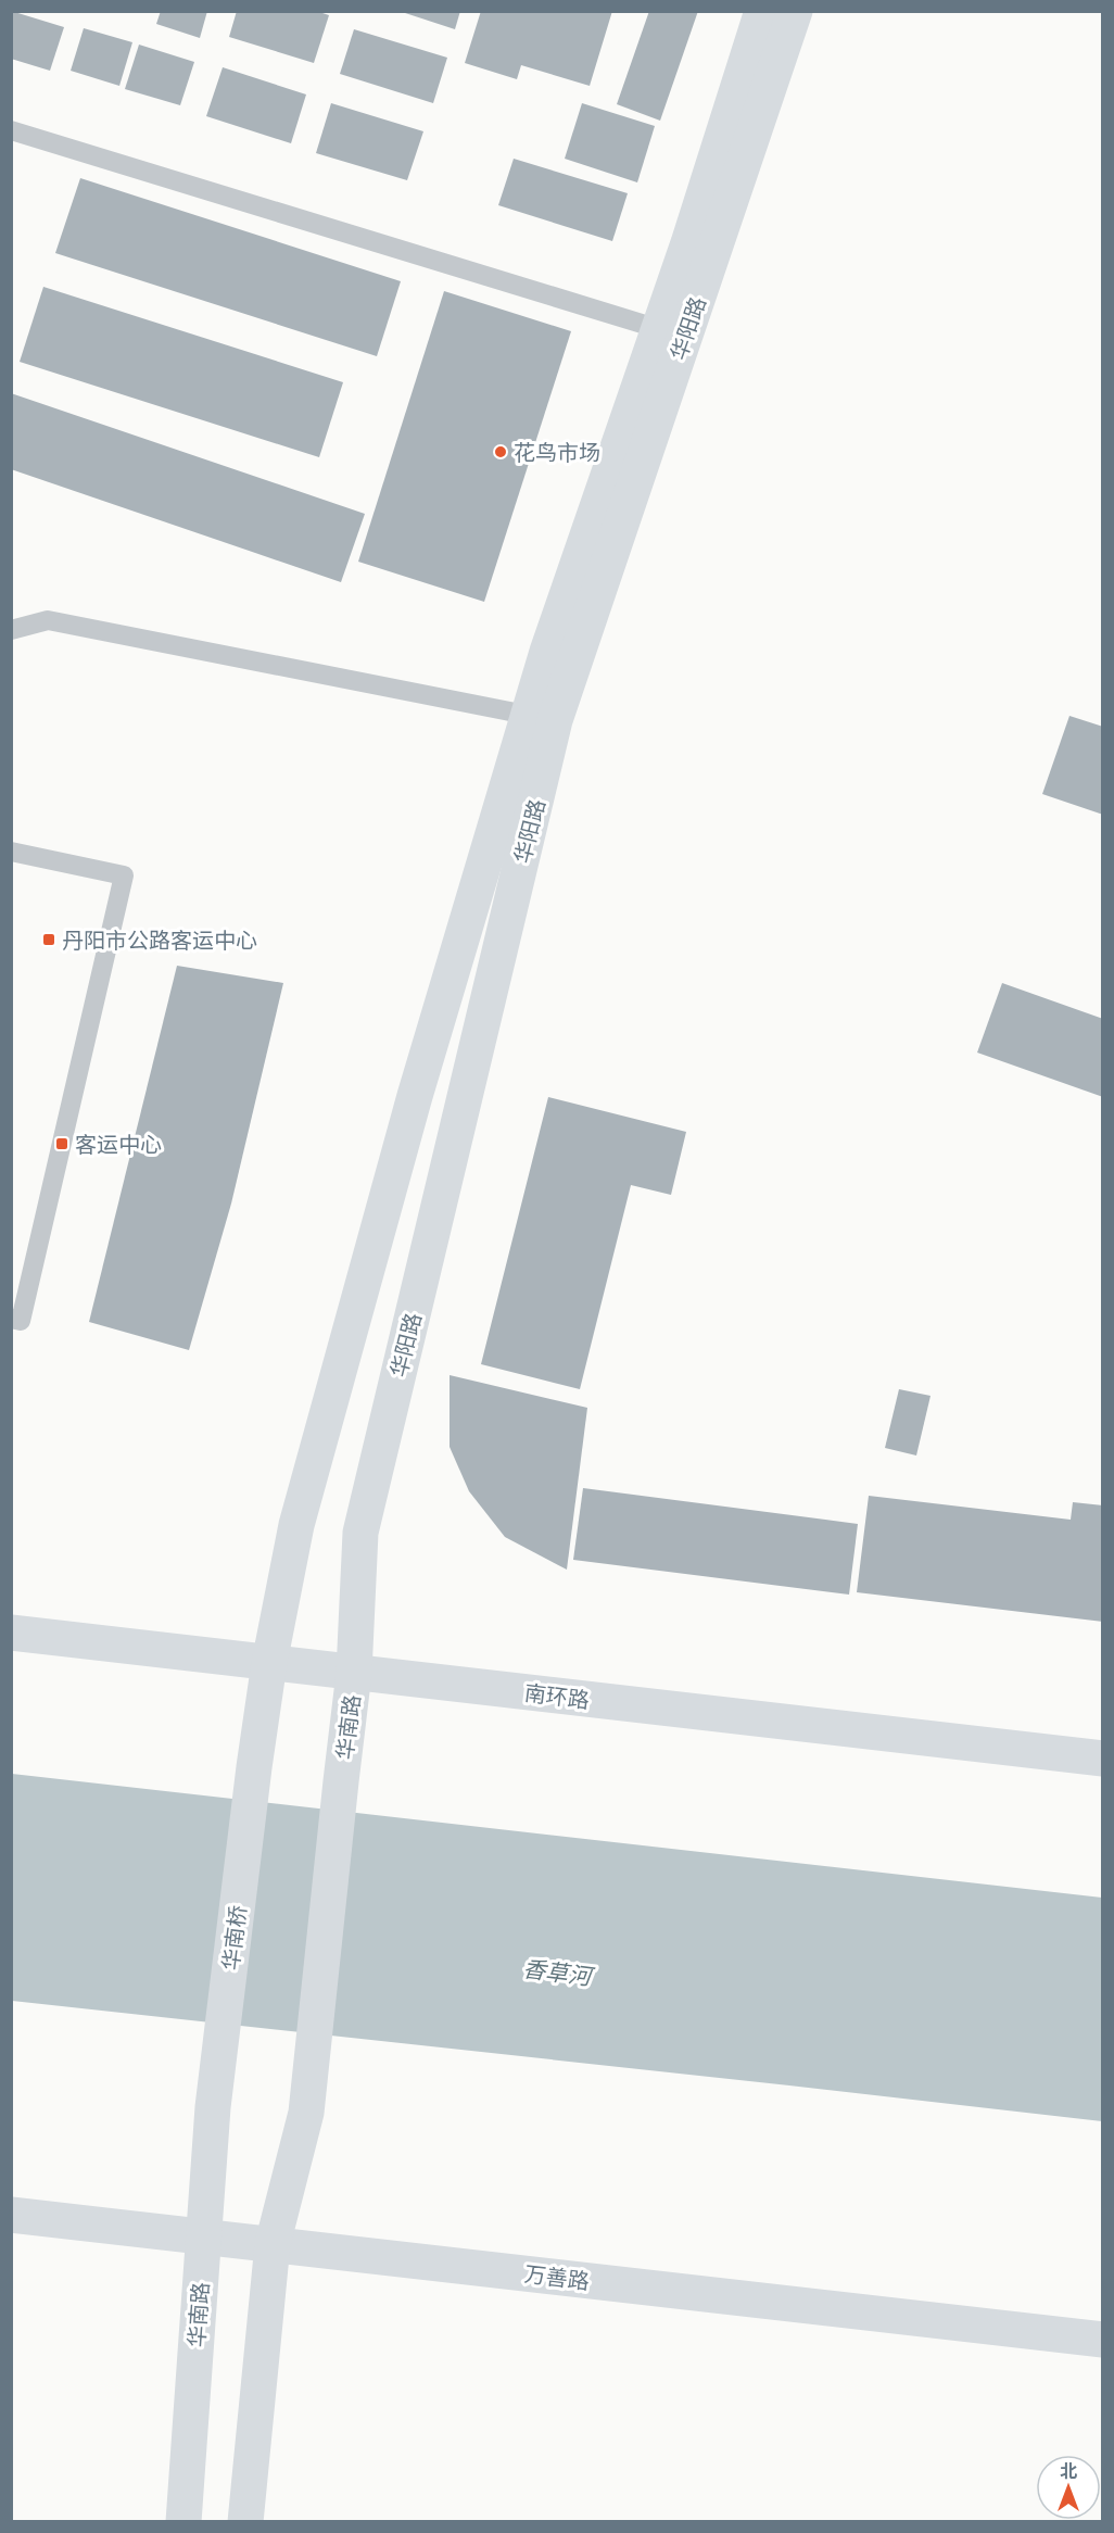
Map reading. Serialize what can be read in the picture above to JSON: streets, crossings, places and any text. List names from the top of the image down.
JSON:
{
  "streets": {
    "main road": [
      "华阳路",
      "南环路",
      "华南路",
      "华南桥",
      "万善路"
    ]
  },
  "crossings": [
    ["华阳路", "南环路"],
    ["华阳路", "华南路"],
    ["南环路", "华南路"],
    ["南环路", "华南桥"],
    ["华南路", "华南桥"],
    ["华南路", "万善路"]
  ],
  "water": ["香草河"],
  "places": {
    "other": ["花鸟市场"],
    "transit": ["丹阳市公路客运中心", "客运中心"]
  },
  "north": "top"
}
